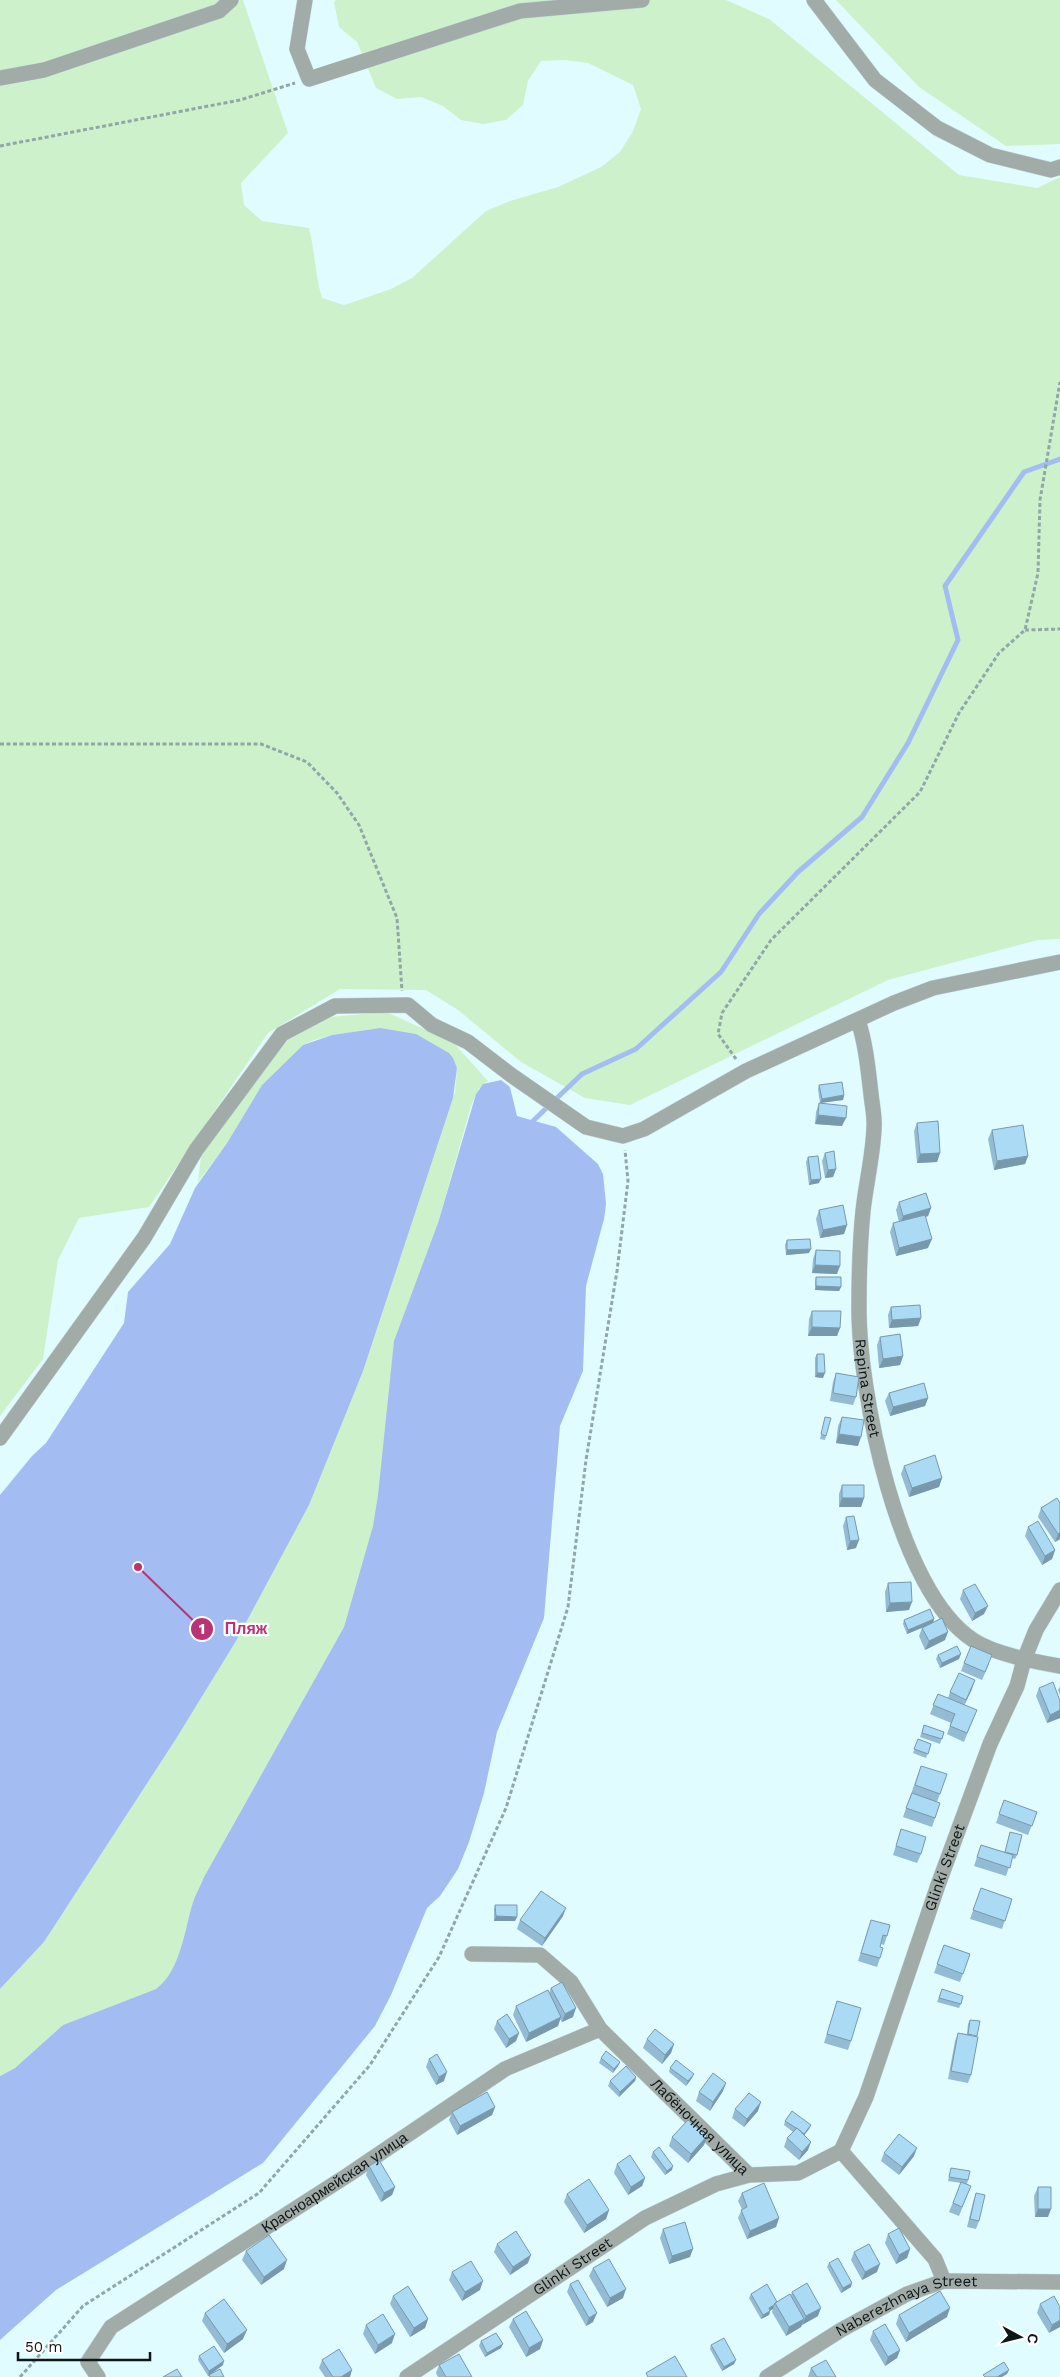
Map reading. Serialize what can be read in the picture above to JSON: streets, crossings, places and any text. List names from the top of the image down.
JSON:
{
  "streets": {
    "street": [
      "Repina Street",
      "Glinki Street",
      "Лабёночная улица",
      "Красноармейская улица",
      "Naberezhnaya Street"
    ]
  },
  "crossings": [
    ["Repina Street", "Glinki Street"],
    ["Glinki Street", "Лабёночная улица"],
    ["Лабёночная улица", "Красноармейская улица"]
  ],
  "places": ["Пляж"],
  "scale_bar": "50 m",
  "north": "right"
}
